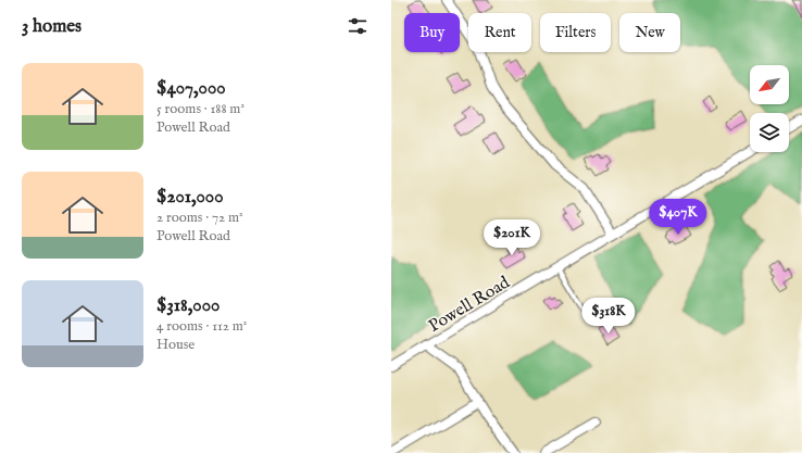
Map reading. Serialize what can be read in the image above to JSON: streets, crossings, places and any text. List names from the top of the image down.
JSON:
{
  "streets": {
    "street": ["Powell Road"]
  },
  "north": "bottom left",
  "page": {
    "heading": "3 homes",
    "chip": [
      "Buy",
      "Rent",
      "Filters",
      "New"
    ],
    "list": [
      {
        "name": "$407,000",
        "note": "5 rooms · 188 m² · Powell Road"
      },
      {
        "name": "$201,000",
        "note": "2 rooms · 72 m² · Powell Road"
      },
      {
        "name": "$318,000",
        "note": "4 rooms · 112 m² · House"
      }
    ],
    "price": ["$407K", "$201K", "$318K"]
  }
}
